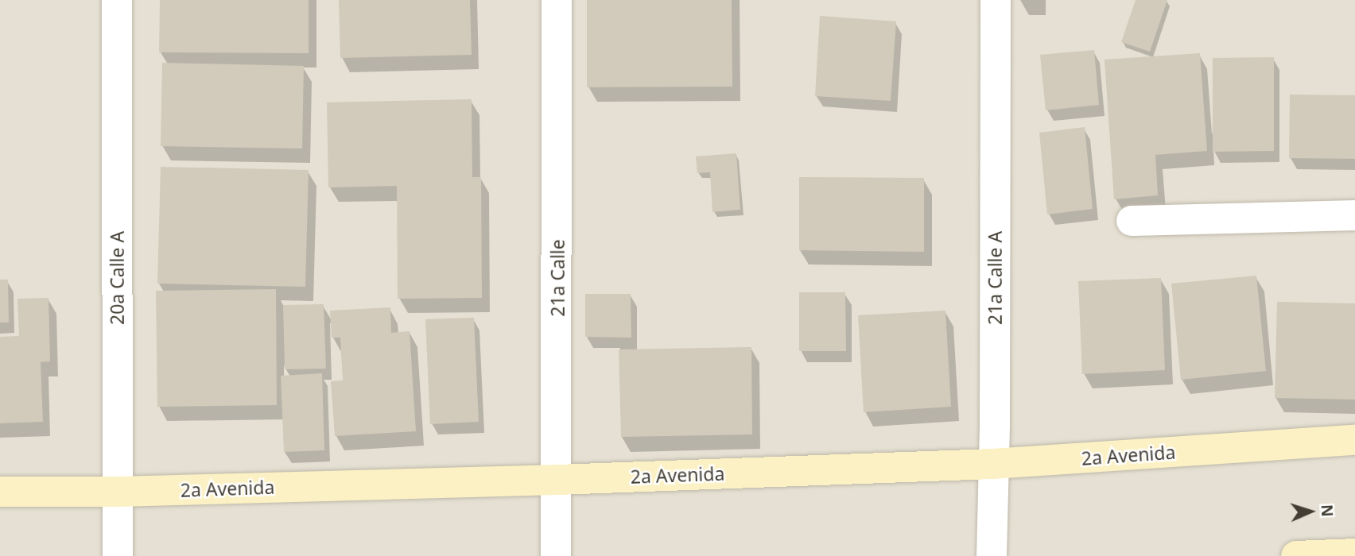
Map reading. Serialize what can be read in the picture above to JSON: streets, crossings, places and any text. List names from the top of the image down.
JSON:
{
  "streets": {
    "street": [
      "20a Calle A",
      "21a Calle",
      "21a Calle A",
      "2a Avenida"
    ]
  },
  "crossings": [
    ["20a Calle A", "2a Avenida"],
    ["21a Calle", "2a Avenida"],
    ["21a Calle A", "2a Avenida"]
  ],
  "north": "right"
}
